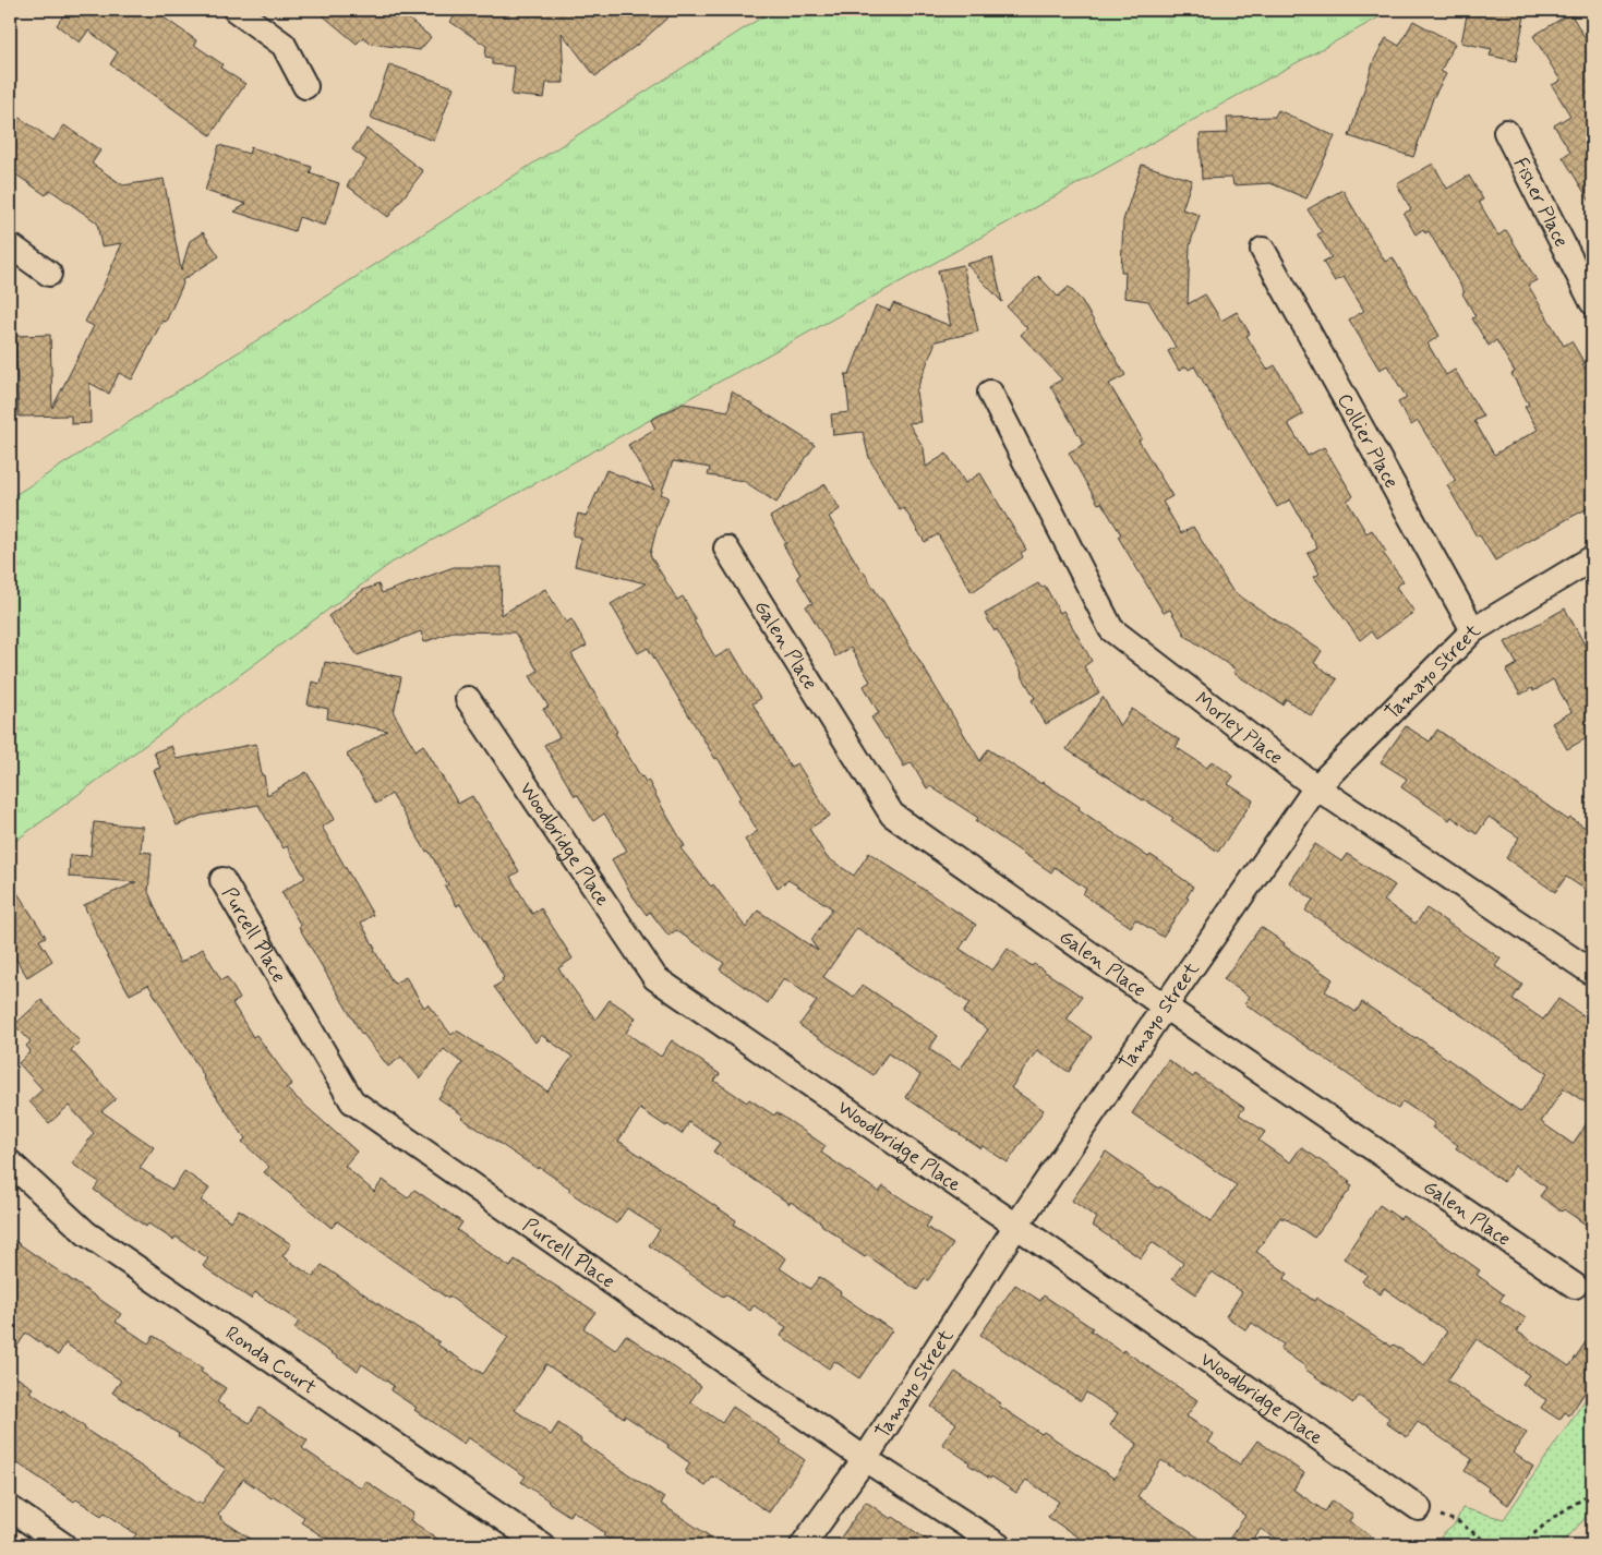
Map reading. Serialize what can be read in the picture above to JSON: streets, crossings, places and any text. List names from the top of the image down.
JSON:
{
  "streets": {
    "street": [
      "Fisher Place",
      "Collier Place",
      "Galen Place",
      "Tamayo Street",
      "Morley Place",
      "Woodbridge Place",
      "Purcell Place",
      "Ronda Court"
    ]
  },
  "crossings": [
    ["Collier Place", "Tamayo Street"],
    ["Galen Place", "Tamayo Street"],
    ["Tamayo Street", "Morley Place"],
    ["Tamayo Street", "Woodbridge Place"],
    ["Tamayo Street", "Purcell Place"]
  ]
}
